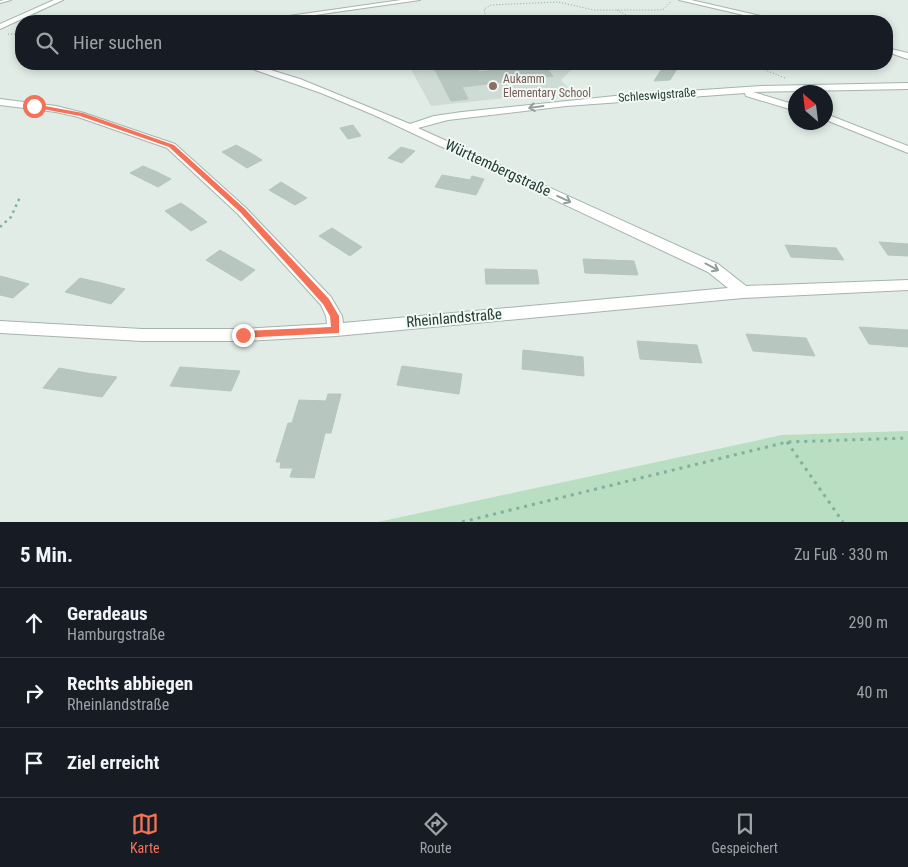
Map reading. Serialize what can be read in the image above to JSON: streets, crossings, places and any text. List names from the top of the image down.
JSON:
{
  "streets": {
    "street": ["Schleswigstraße", "Württembergstraße", "Rheinlandstraße"]
  },
  "crossings": [
    ["Schleswigstraße", "Württembergstraße"],
    ["Württembergstraße", "Rheinlandstraße"]
  ],
  "one_way": ["Schleswigstraße", "Württembergstraße"],
  "places": ["Aukamm Elementary School"],
  "north": "top left",
  "page": {
    "search": "Hier suchen",
    "heading": ["5 Min.", "Zu Fuß · 330 m"],
    "list": [
      ["Geradeaus", "Hamburgstraße", "290 m"],
      ["Rechts abbiegen", "Rheinlandstraße", "40 m"],
      "Ziel erreicht"
    ],
    "nav": ["Karte", "Route", "Gespeichert"]
  }
}
